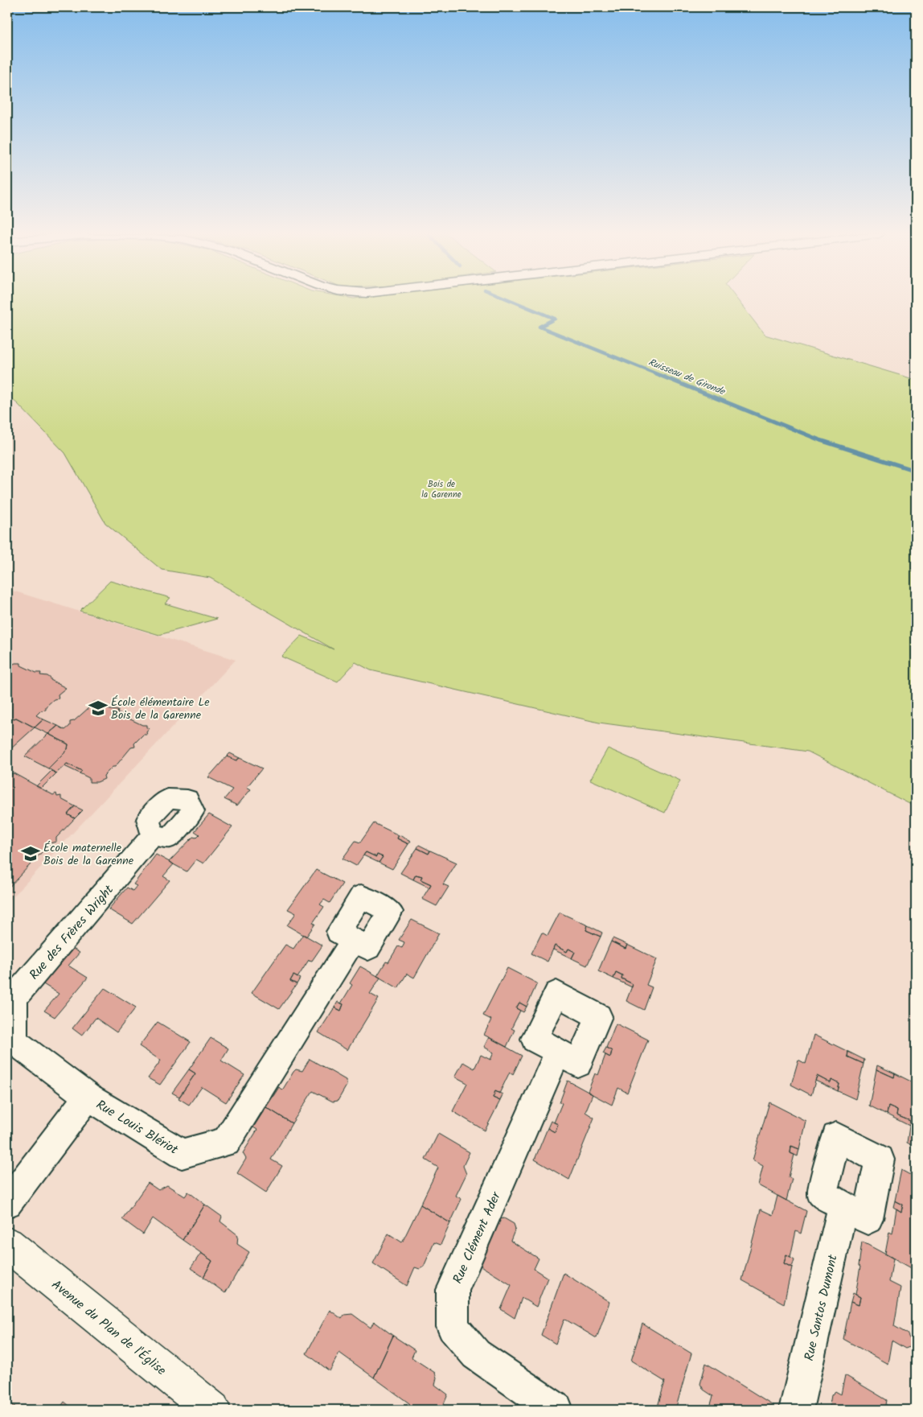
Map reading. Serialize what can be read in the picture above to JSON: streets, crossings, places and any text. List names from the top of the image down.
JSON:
{
  "streets": {
    "main road": ["Avenue du Plan de l'Église"],
    "street": [
      "Rue des Frères Wright",
      "Rue Louis Blériot",
      "Rue Clément Ader",
      "Rue Santos Dumont"
    ]
  },
  "crossings": [
    ["Rue des Frères Wright", "Rue Louis Blériot"]
  ],
  "water": ["Ruisseau de Gironde"],
  "parks": ["Bois de la Garenne"],
  "places": {
    "school or university": ["École élémentaire Le Bois de la Garenne", "École maternelle Bois de la Garenne"]
  }
}
